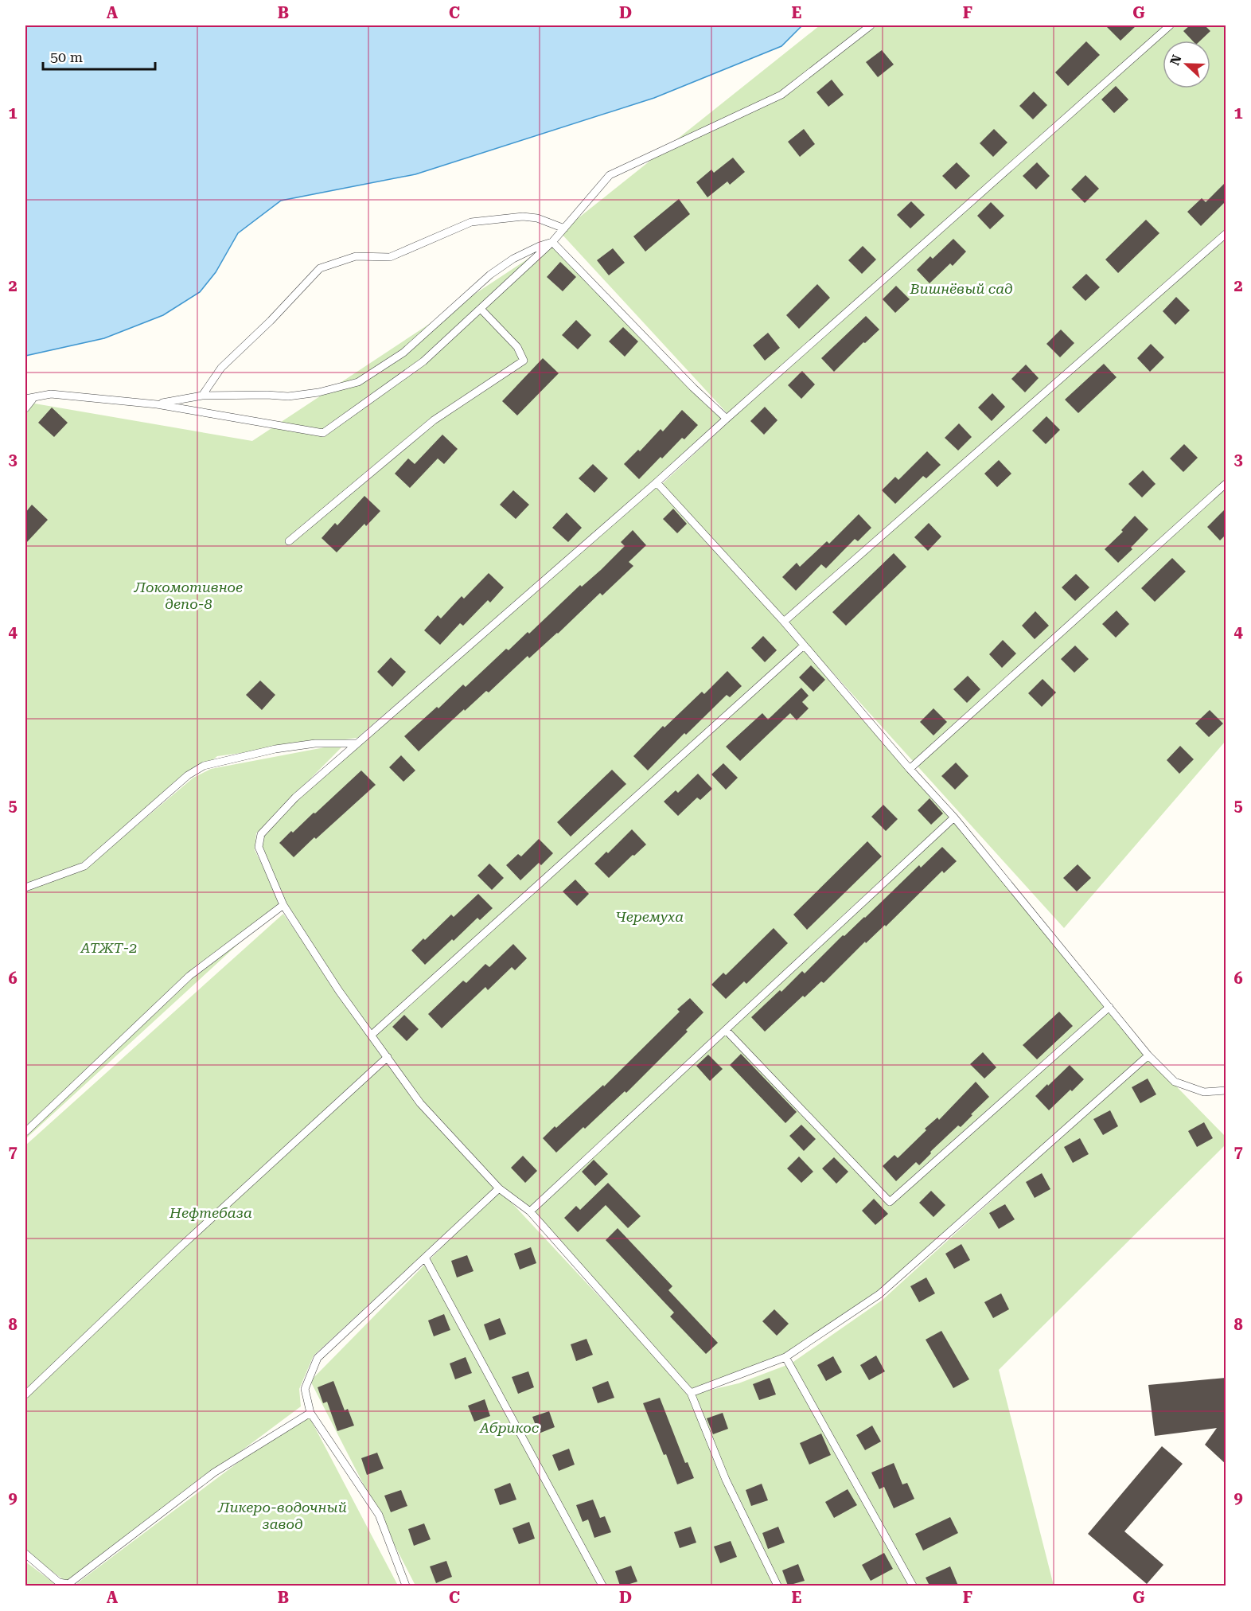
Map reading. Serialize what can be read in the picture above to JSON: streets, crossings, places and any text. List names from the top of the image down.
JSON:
{
  "parks": [
    "Вишнёвый сад",
    "Локомотивное депо-8",
    "Черемуха",
    "АТЖТ-2",
    "Нефтебаза",
    "Абрикос",
    "Ликеро-водочный завод"
  ],
  "scale_bar": "50 m",
  "north": "left",
  "grid": {
    "columns": [
      "A",
      "B",
      "C",
      "D",
      "E",
      "F",
      "G"
    ],
    "rows": [
      "1",
      "2",
      "3",
      "4",
      "5",
      "6",
      "7",
      "8",
      "9"
    ]
  }
}
